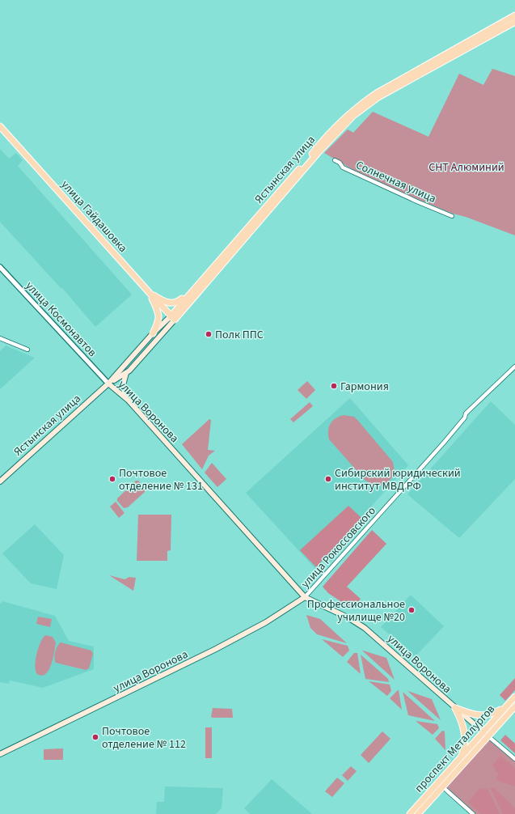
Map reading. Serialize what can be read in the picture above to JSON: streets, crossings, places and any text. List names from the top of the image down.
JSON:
{
  "streets": {
    "main road": [
      "Ястынская улица",
      "улица Гайдашовка",
      "улица Воронова",
      "проспект Металлургов"
    ],
    "street": ["Солнечная улица", "улица Космонавтов", "улица Рокоссовского"]
  },
  "crossings": [
    ["Ястынская улица", "улица Гайдашовка"],
    ["Ястынская улица", "улица Космонавтов"],
    ["Ястынская улица", "улица Воронова"],
    ["улица Космонавтов", "улица Воронова"],
    ["улица Воронова", "улица Рокоссовского"],
    ["улица Воронова", "проспект Металлургов"]
  ],
  "parks": ["СНТ Алюминий"],
  "places": [
    "Полк ППС",
    "Гармония",
    "Почтовое отделение № 131",
    "Сибирский юридический институт МВД РФ",
    "Профессиональное училище №20",
    "Почтовое отделение № 112"
  ]
}
